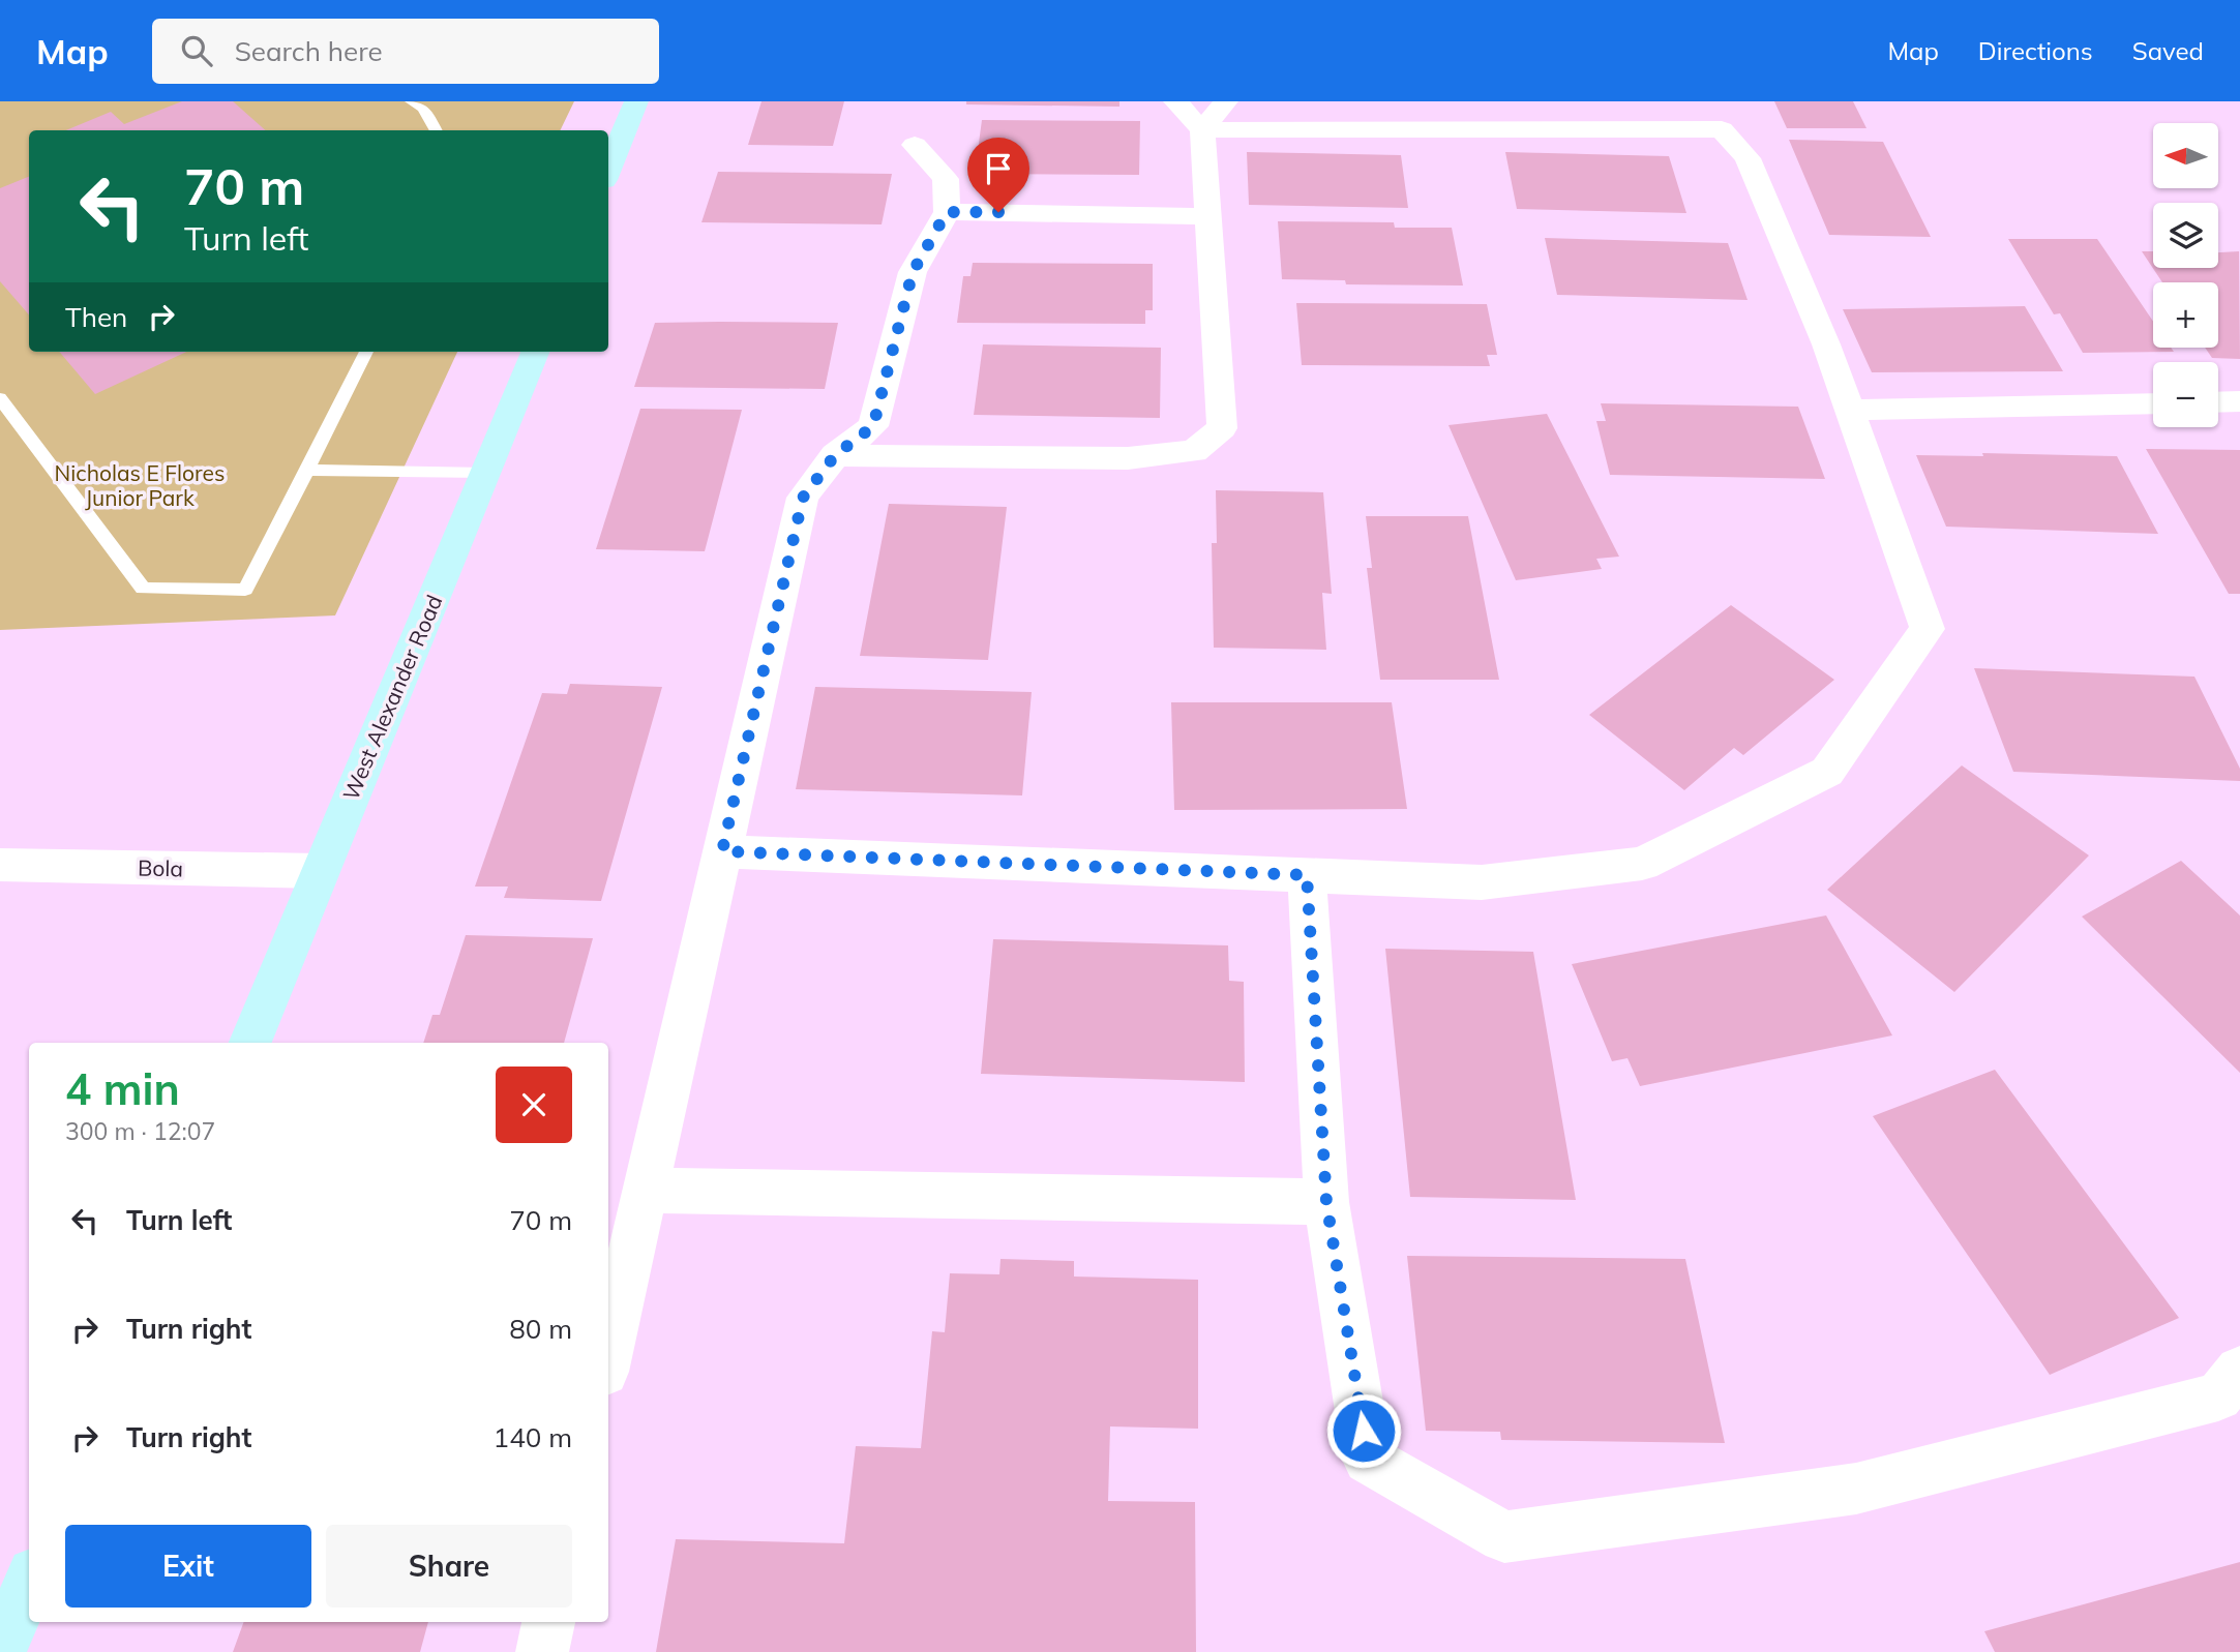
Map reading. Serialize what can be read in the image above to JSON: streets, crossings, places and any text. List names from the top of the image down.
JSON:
{
  "streets": {
    "main road": ["West Alexander Road"],
    "street": ["Bola"]
  },
  "crossings": [
    ["West Alexander Road", "Bola"]
  ],
  "parks": ["Nicholas E Flores Junior Park"],
  "north": "left",
  "page": {
    "header": "Map",
    "search": "Search here",
    "nav": ["Map", "Directions", "Saved"],
    "map_buttons": ["+", "−"],
    "turn": ["70 m", "Turn left"],
    "then": "Then",
    "heading": ["4 min", "300 m · 12:07"],
    "list": [
      {
        "name": "Turn left",
        "value": "70 m"
      },
      {
        "name": "Turn right",
        "value": "80 m"
      },
      {
        "name": "Turn right",
        "value": "140 m"
      }
    ],
    "buttons": ["Exit", "Share"]
  }
}
